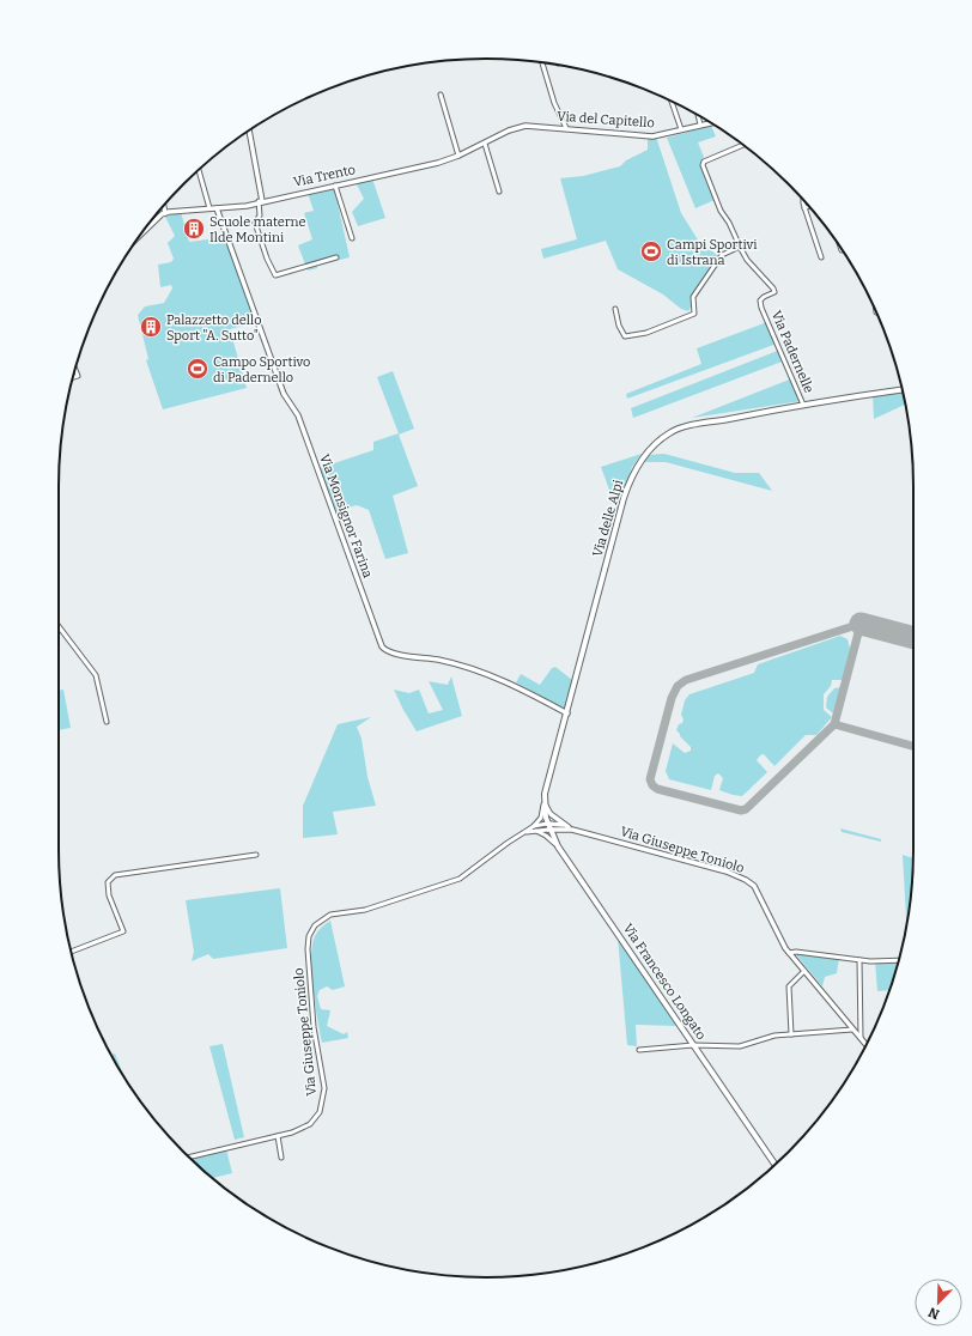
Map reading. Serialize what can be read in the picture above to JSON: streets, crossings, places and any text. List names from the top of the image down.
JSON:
{
  "streets": {
    "main road": ["Via delle Alpi", "Via Francesco Longato"],
    "street": [
      "Via del Capitello",
      "Via Trento",
      "Via Padernelle",
      "Via Monsignor Farina",
      "Via Giuseppe Toniolo"
    ]
  },
  "crossings": [
    ["Via del Capitello", "Via Trento"],
    ["Via Trento", "Via Monsignor Farina"],
    ["Via Padernelle", "Via delle Alpi"],
    ["Via Monsignor Farina", "Via delle Alpi"],
    ["Via delle Alpi", "Via Giuseppe Toniolo"],
    ["Via delle Alpi", "Via Francesco Longato"],
    ["Via Giuseppe Toniolo", "Via Francesco Longato"]
  ],
  "places": {
    "building": ["Scuole materne Ilde Montini", "Palazzetto dello Sport \"A. Sutto\""],
    "sports": ["Campi Sportivi di Istrana", "Campo Sportivo di Padernello"]
  },
  "north": "bottom left"
}
